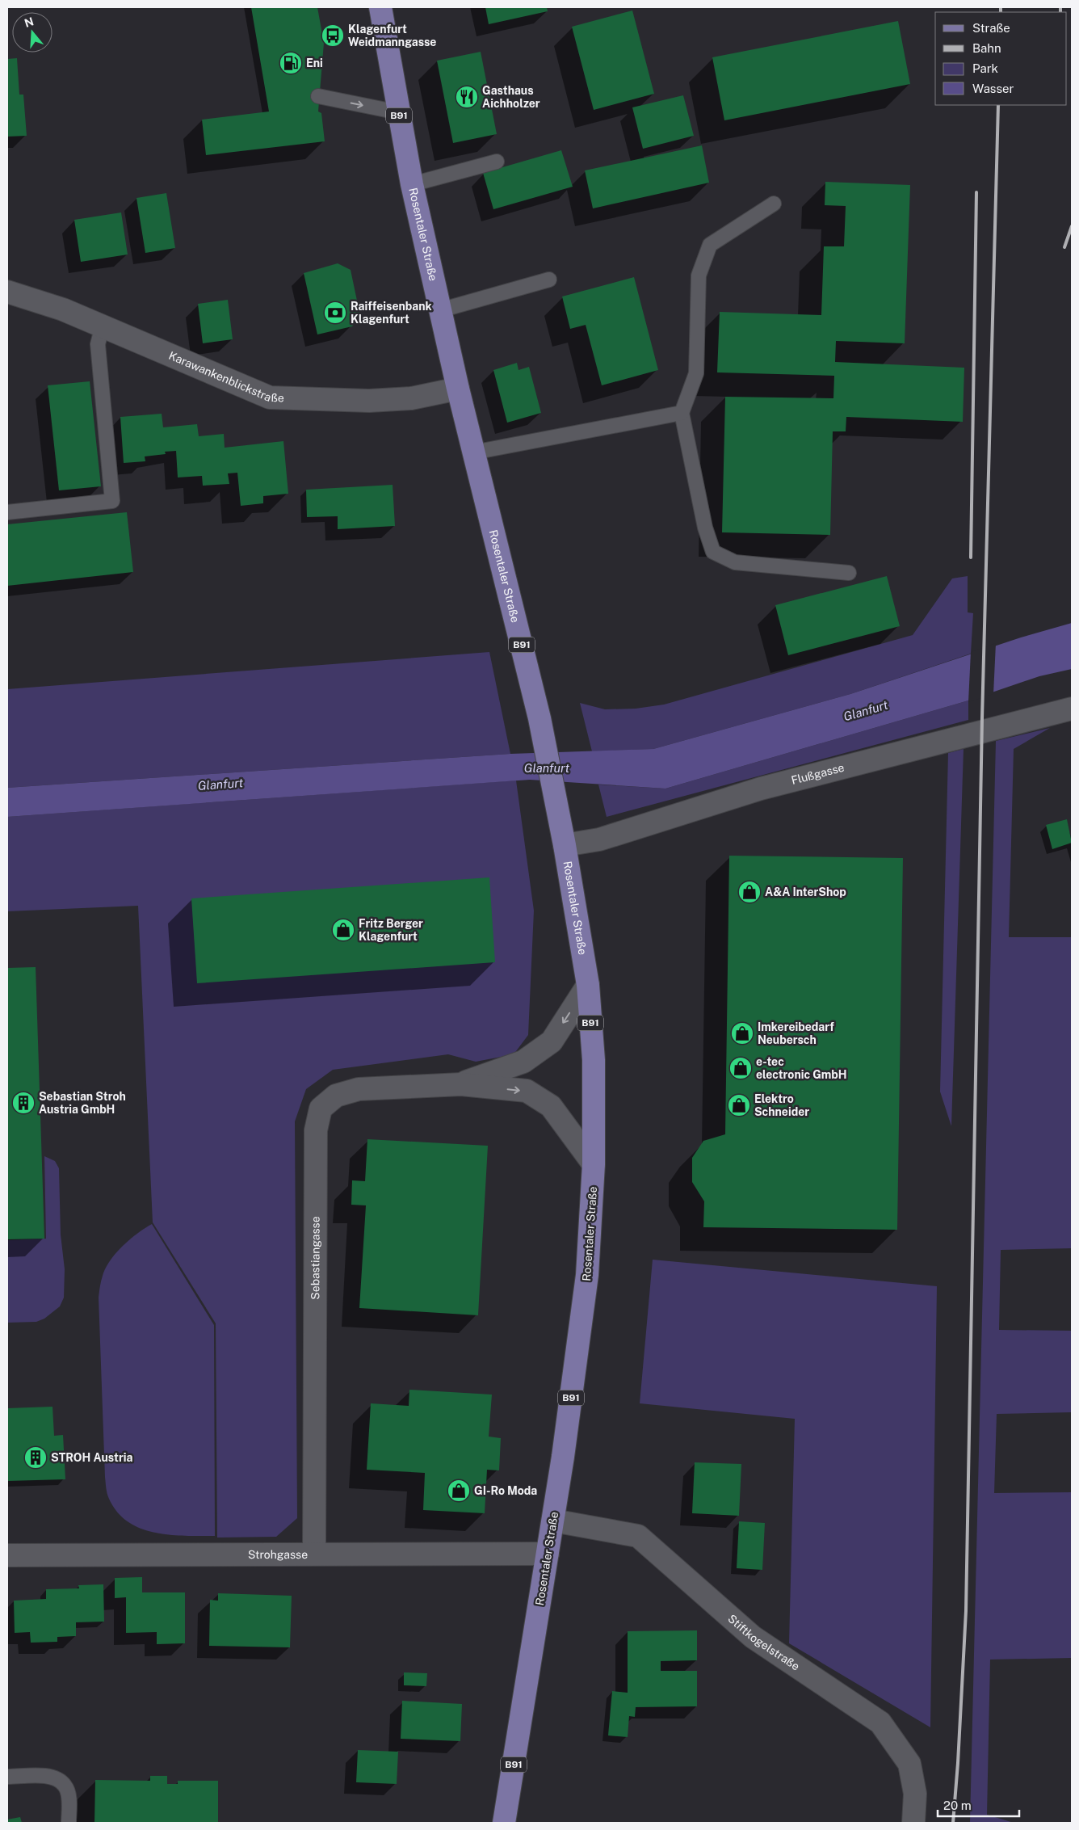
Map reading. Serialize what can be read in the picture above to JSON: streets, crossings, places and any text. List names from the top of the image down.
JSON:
{
  "streets": {
    "main road": ["B91", "Rosentaler Straße"],
    "street": [
      "Karawankenblickstraße",
      "Flußgasse",
      "Sebastiangasse",
      "Strohgasse",
      "Stiftkogelstraße"
    ]
  },
  "crossings": [
    ["Rosentaler Straße", "Karawankenblickstraße"],
    ["Rosentaler Straße", "Flußgasse"],
    ["Rosentaler Straße", "Sebastiangasse"],
    ["Rosentaler Straße", "Strohgasse"],
    ["Rosentaler Straße", "Stiftkogelstraße"],
    ["Sebastiangasse", "Strohgasse"]
  ],
  "water": ["Glanfurt"],
  "places": {
    "bus stop": ["Klagenfurt Weidmanngasse"],
    "fuel station": ["Eni"],
    "restaurant": ["Gasthaus Aichholzer"],
    "bank": ["Raiffeisenbank Klagenfurt"],
    "shop": [
      "A&A InterShop",
      "Fritz Berger Klagenfurt",
      "Imkereibedarf Neubersch",
      "e-tec electronic GmbH",
      "Elektro Schneider",
      "GI-Ro Moda"
    ],
    "building": ["Sebastian Stroh Austria GmbH", "STROH Austria"]
  },
  "legend": [
    "Straße",
    "Bahn",
    "Park",
    "Wasser"
  ],
  "scale_bar": "20 m",
  "north": "top"
}
